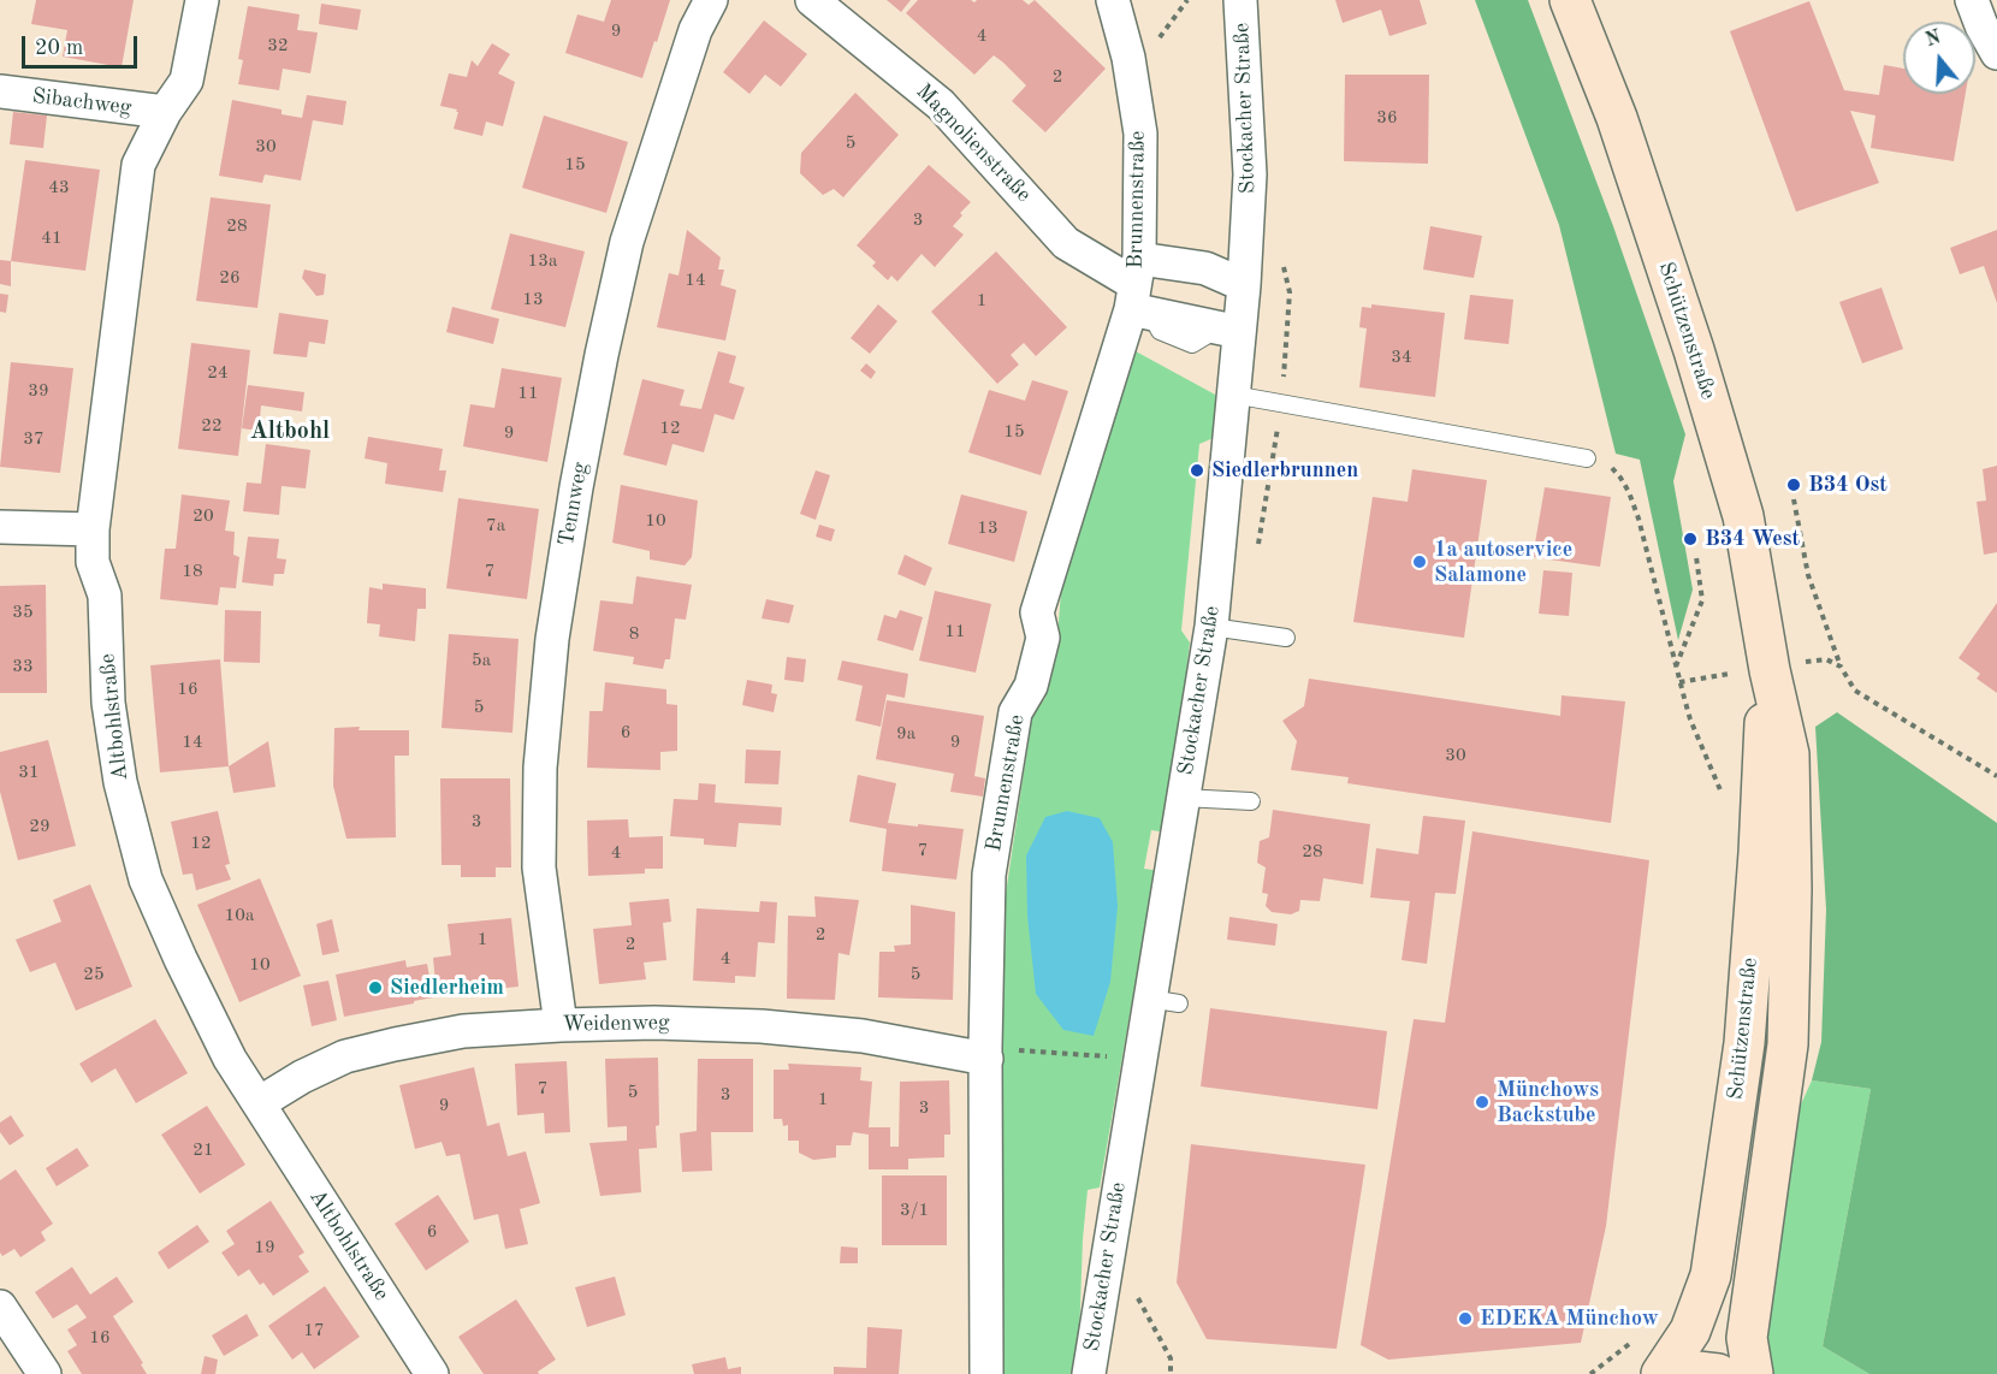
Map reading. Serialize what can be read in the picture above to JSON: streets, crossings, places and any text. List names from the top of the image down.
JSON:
{
  "streets": {
    "main road": ["Schützenstraße"],
    "street": [
      "Sibachweg",
      "Stockacher Straße",
      "Magnolienstraße",
      "Brunnenstraße",
      "Tennweg",
      "Altbohlstraße",
      "Weidenweg"
    ]
  },
  "crossings": [
    ["Sibachweg", "Altbohlstraße"],
    ["Magnolienstraße", "Brunnenstraße"],
    ["Brunnenstraße", "Weidenweg"],
    ["Tennweg", "Weidenweg"],
    ["Altbohlstraße", "Weidenweg"]
  ],
  "districts": ["Altbohl"],
  "places": [
    "Siedlerbrunnen",
    "B34 Ost",
    "B34 West",
    "1a autoservice Salamone",
    "Siedlerheim",
    "Münchows Backstube",
    "EDEKA Münchow"
  ],
  "house_numbers": [
    "9",
    "4",
    "32",
    "2",
    "36",
    "5",
    "30",
    "15",
    "43",
    "3",
    "28",
    "41",
    "13a",
    "26",
    "14",
    "13",
    "1",
    "34",
    "24",
    "39",
    "11",
    "22",
    "12",
    "15",
    "9",
    "37",
    "20",
    "10",
    "7a",
    "13",
    "18",
    "7",
    "35",
    "11",
    "8",
    "5a",
    "33",
    "16",
    "5",
    "6",
    "9a",
    "14",
    "9",
    "30",
    "31",
    "3",
    "29",
    "12",
    "7",
    "28",
    "4",
    "10a",
    "2",
    "1",
    "2",
    "4",
    "10",
    "25",
    "5",
    "7",
    "5",
    "3",
    "1",
    "9",
    "3",
    "21",
    "3/1",
    "6",
    "19",
    "17",
    "16"
  ],
  "scale_bar": "20 m",
  "north": "top"
}
